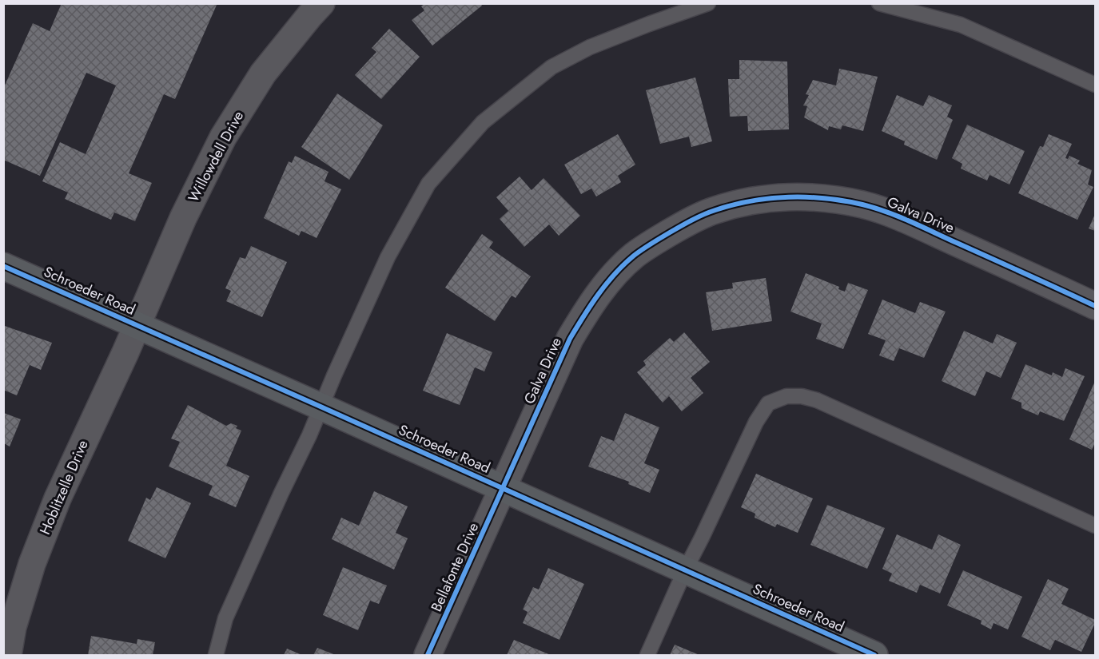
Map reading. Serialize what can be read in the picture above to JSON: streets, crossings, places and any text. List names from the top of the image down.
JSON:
{
  "streets": {
    "street": [
      "Willowdell Drive",
      "Galva Drive",
      "Schroeder Road",
      "Hoblitzelle Drive",
      "Bellafonte Drive"
    ]
  },
  "crossings": [
    ["Willowdell Drive", "Schroeder Road"],
    ["Willowdell Drive", "Hoblitzelle Drive"],
    ["Galva Drive", "Schroeder Road"],
    ["Galva Drive", "Bellafonte Drive"],
    ["Schroeder Road", "Hoblitzelle Drive"],
    ["Schroeder Road", "Bellafonte Drive"]
  ]
}
